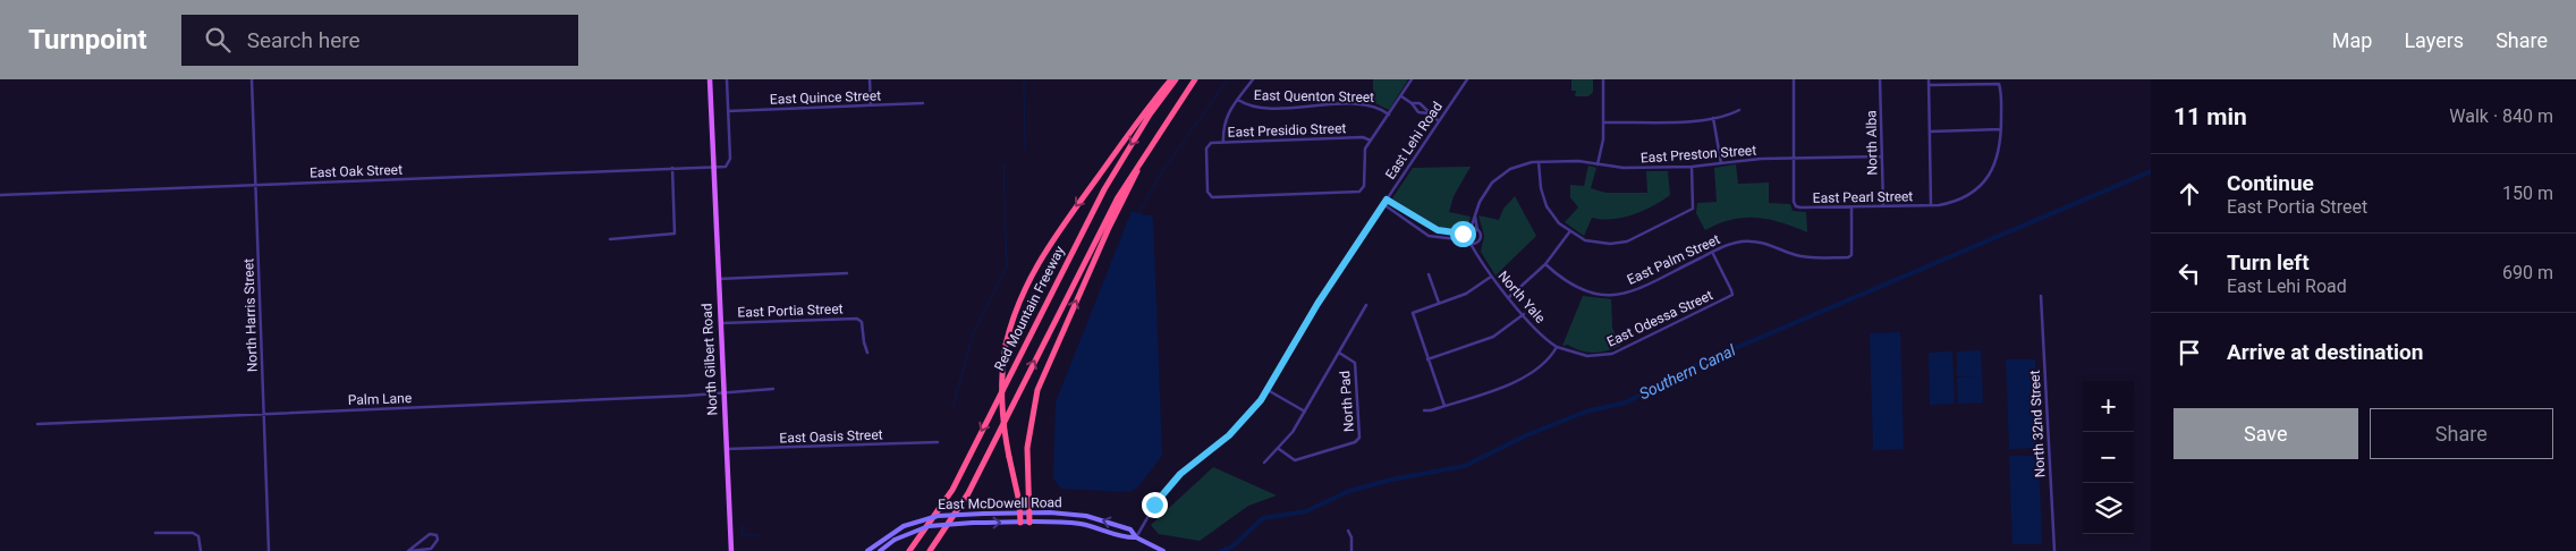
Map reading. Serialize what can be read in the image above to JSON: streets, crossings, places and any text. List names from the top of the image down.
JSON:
{
  "streets": {
    "highway": ["Red Mountain Freeway"],
    "main road": ["North Gilbert Road", "East McDowell Road"],
    "street": [
      "East Quenton Street",
      "East Quince Street",
      "East Presidio Street",
      "East Lehi Road",
      "North Alba",
      "East Preston Street",
      "East Oak Street",
      "East Pearl Street",
      "East Palm Street",
      "North Yale",
      "East Portia Street",
      "North Harris Street",
      "East Odessa Street",
      "Palm Lane",
      "North Pad",
      "North 32nd Street",
      "East Oasis Street"
    ]
  },
  "crossings": [
    ["East Lehi Road", "East McDowell Road"],
    ["North Alba", "East Preston Street"],
    ["North Alba", "East Pearl Street"],
    ["East Preston Street", "East Pearl Street"],
    ["East Preston Street", "North Yale"],
    ["East Oak Street", "North Harris Street"],
    ["East Oak Street", "North Gilbert Road"],
    ["East Pearl Street", "East Palm Street"],
    ["East Palm Street", "East Odessa Street"],
    ["North Yale", "East Odessa Street"],
    ["East Portia Street", "North Gilbert Road"],
    ["North Harris Street", "Palm Lane"],
    ["North Gilbert Road", "Palm Lane"],
    ["North Gilbert Road", "East Oasis Street"]
  ],
  "water": ["Southern Canal"],
  "page": {
    "header": "Turnpoint",
    "search": "Search here",
    "nav": ["Map", "Layers", "Share"],
    "heading": ["11 min", "Walk · 840 m"],
    "list": [
      ["Continue", "East Portia Street", "150 m"],
      ["Turn left", "East Lehi Road", "690 m"],
      "Arrive at destination"
    ],
    "map_buttons": ["+", "−"],
    "buttons": ["Save", "Share"]
  }
}
